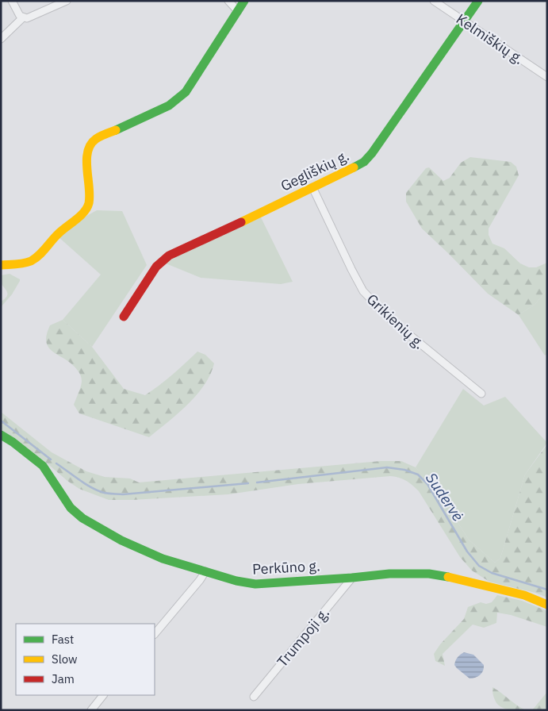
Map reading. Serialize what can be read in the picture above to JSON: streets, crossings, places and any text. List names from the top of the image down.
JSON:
{
  "streets": {
    "street": [
      "Kelmiškių g.",
      "Gegliškių g.",
      "Grikienių g.",
      "Perkūno g.",
      "Trumpoji g."
    ]
  },
  "crossings": [
    ["Kelmiškių g.", "Gegliškių g."],
    ["Gegliškių g.", "Grikienių g."],
    ["Perkūno g.", "Trumpoji g."]
  ],
  "water": ["Sudervė"],
  "legend": ["Fast", "Slow", "Jam"]
}
